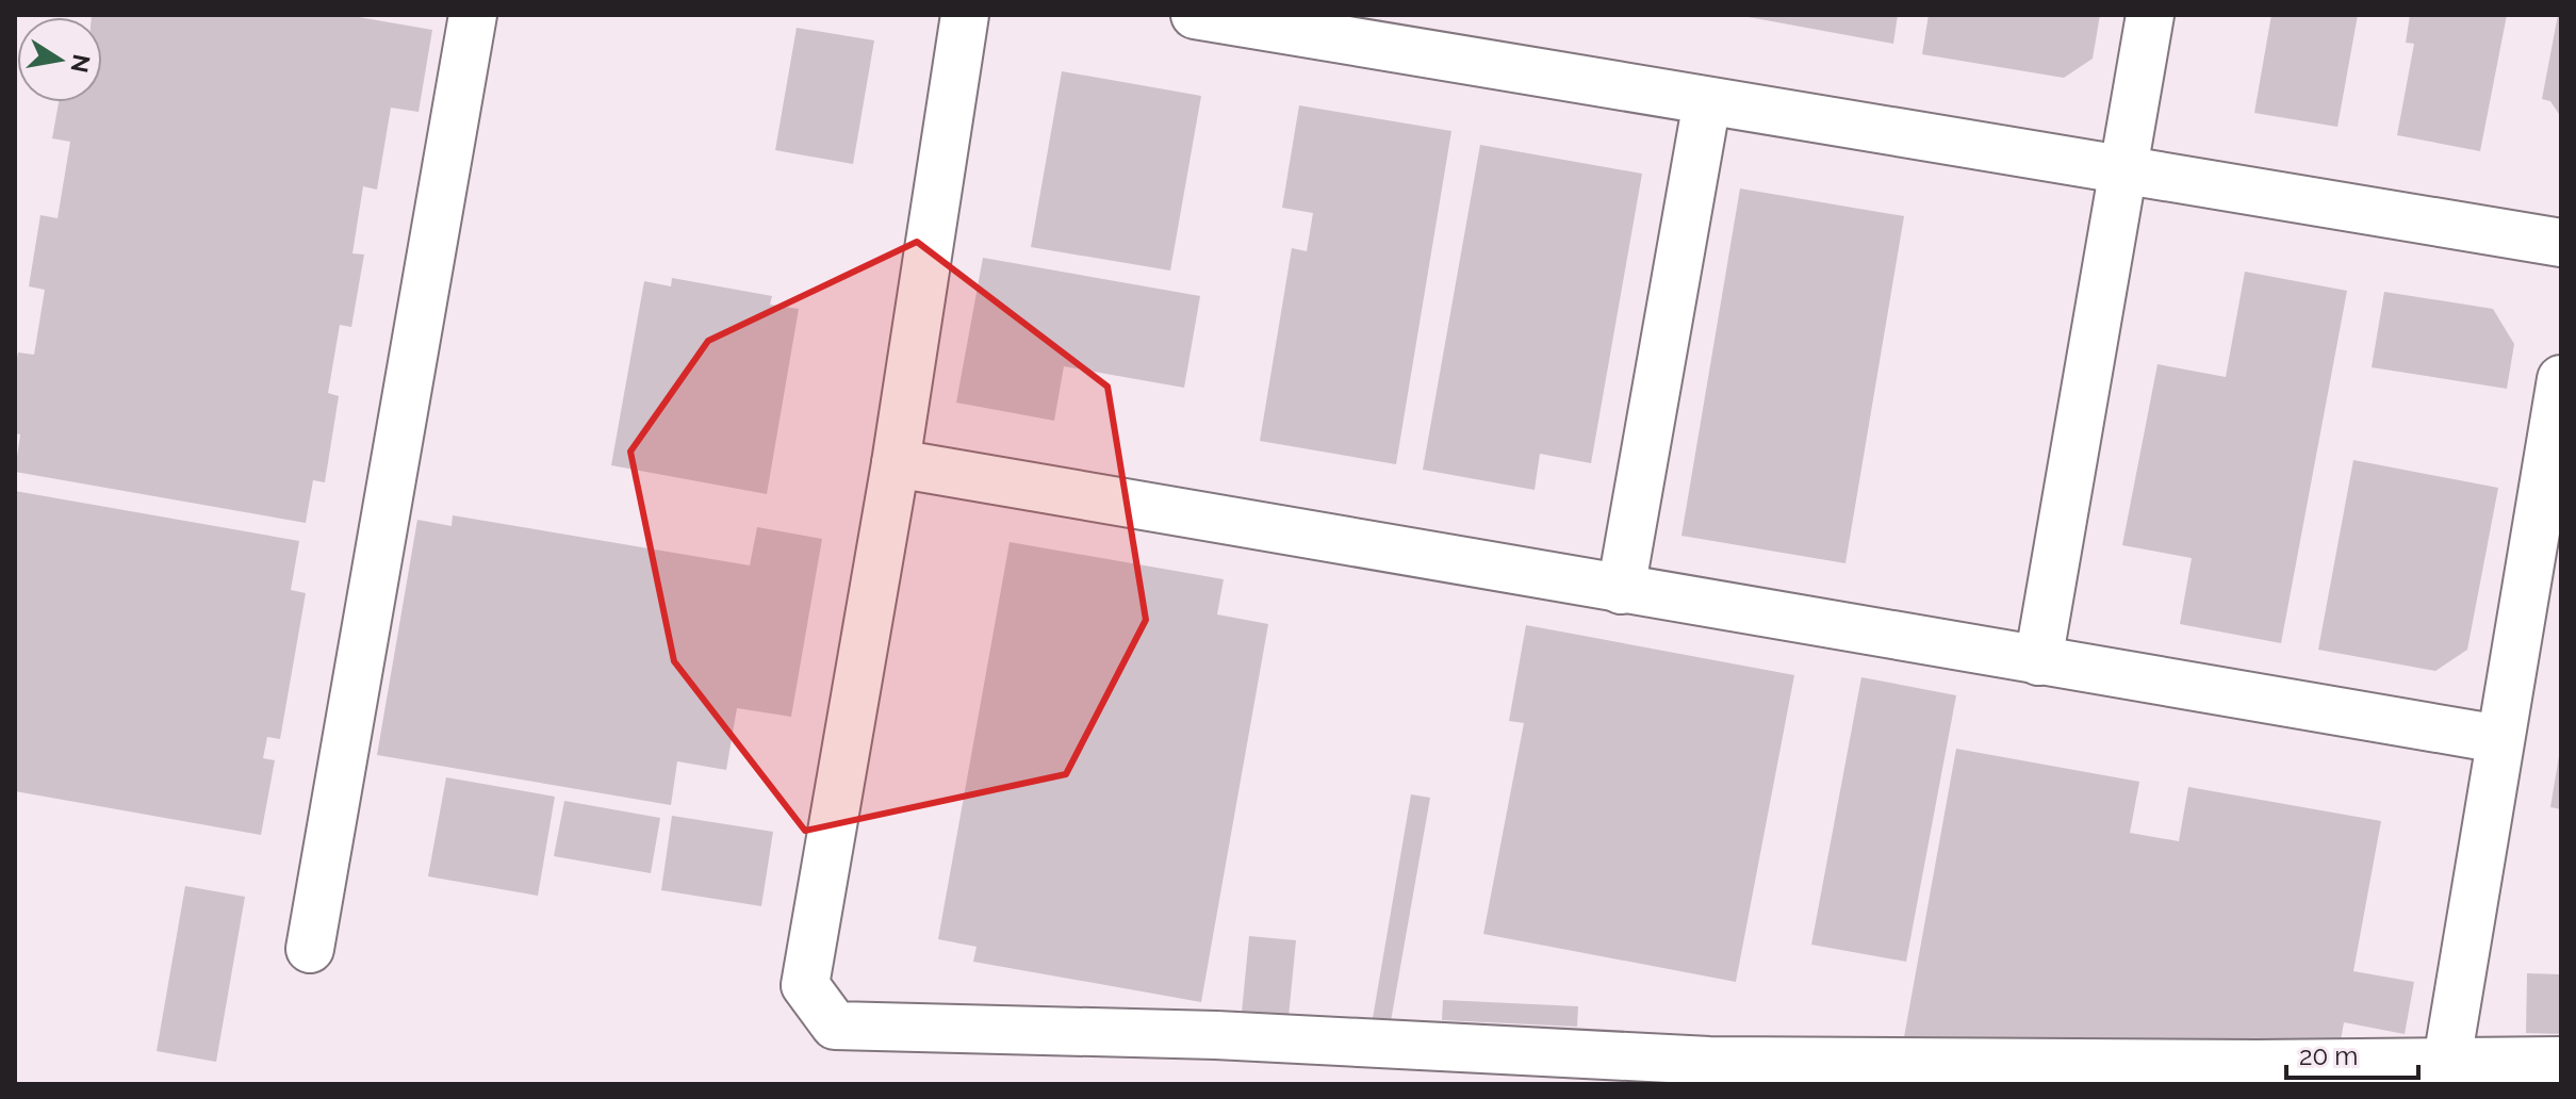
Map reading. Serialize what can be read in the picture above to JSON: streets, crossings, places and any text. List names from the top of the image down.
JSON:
{
  "scale_bar": "20 m",
  "north": "right"
}
